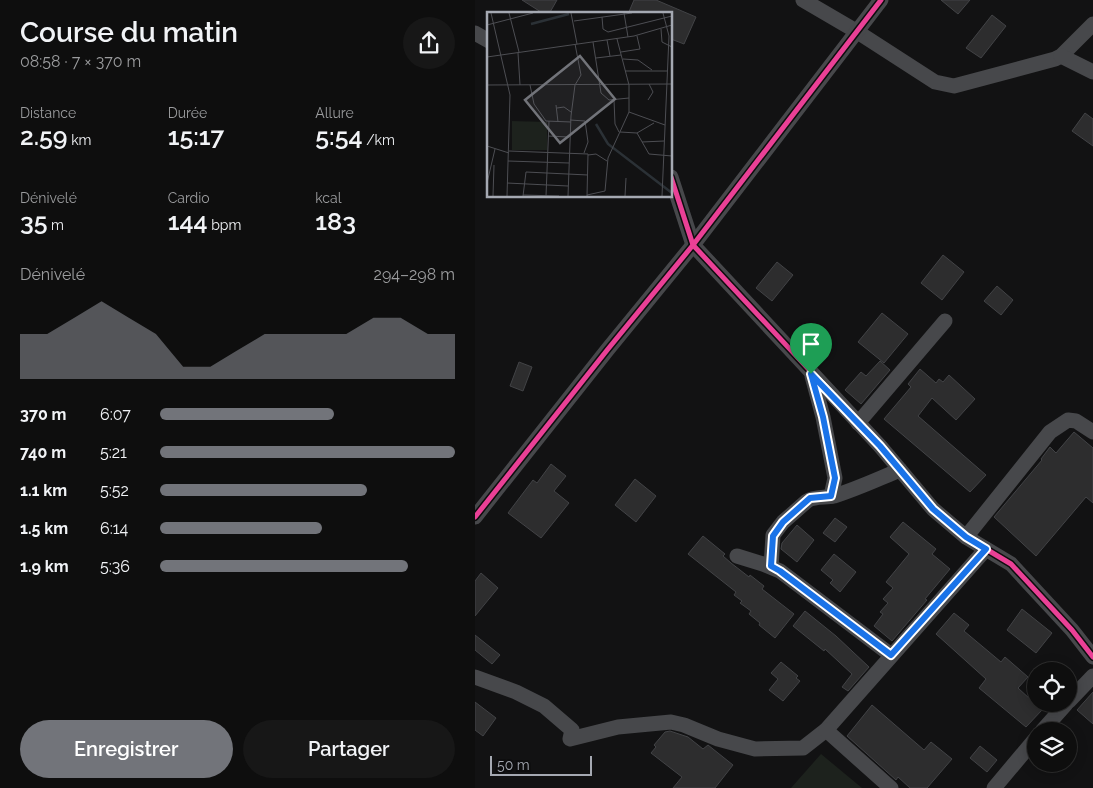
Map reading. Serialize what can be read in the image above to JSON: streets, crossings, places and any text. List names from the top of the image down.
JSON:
{
  "scale_bar": "50 m",
  "page": {
    "heading": ["Course du matin", "08:58 · 7 × 370 m"],
    "stats": [
      ["Distance", "2.59 km"],
      ["Durée", "15:17"],
      ["Allure", "5:54 /km"],
      ["Dénivelé", "35 m"],
      ["Cardio", "144 bpm"],
      ["kcal", "183"]
    ],
    "chart": ["Dénivelé", "294–298 m"],
    "list": [
      {
        "name": "370 m",
        "note": "6:07"
      },
      {
        "name": "740 m",
        "note": "5:21"
      },
      {
        "name": "1.1 km",
        "note": "5:52"
      },
      {
        "name": "1.5 km",
        "note": "6:14"
      },
      {
        "name": "1.9 km",
        "note": "5:36"
      }
    ],
    "buttons": ["Enregistrer", "Partager"],
    "scale": "50 m"
  }
}
